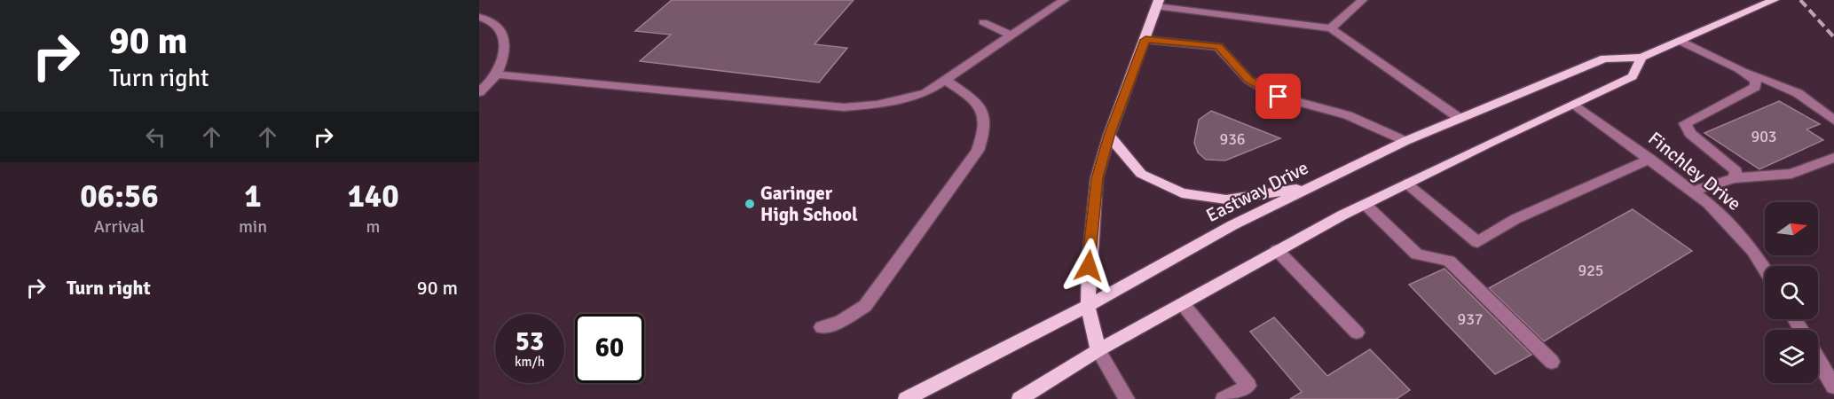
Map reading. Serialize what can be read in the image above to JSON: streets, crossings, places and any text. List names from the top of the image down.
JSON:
{
  "streets": {
    "main road": ["Eastway Drive"],
    "street": ["Finchley Drive"]
  },
  "places": ["Garinger High School"],
  "house_numbers": [
    "903",
    "936",
    "925",
    "937"
  ],
  "north": "right",
  "page": {
    "turn": ["90 m", "Turn right"],
    "eta": [
      "06:56",
      "Arrival",
      "1",
      "min",
      "140",
      "m"
    ],
    "list": [
      {
        "name": "Turn right",
        "value": "90 m"
      }
    ],
    "speed": "53 km/h",
    "limit": "60"
  }
}
